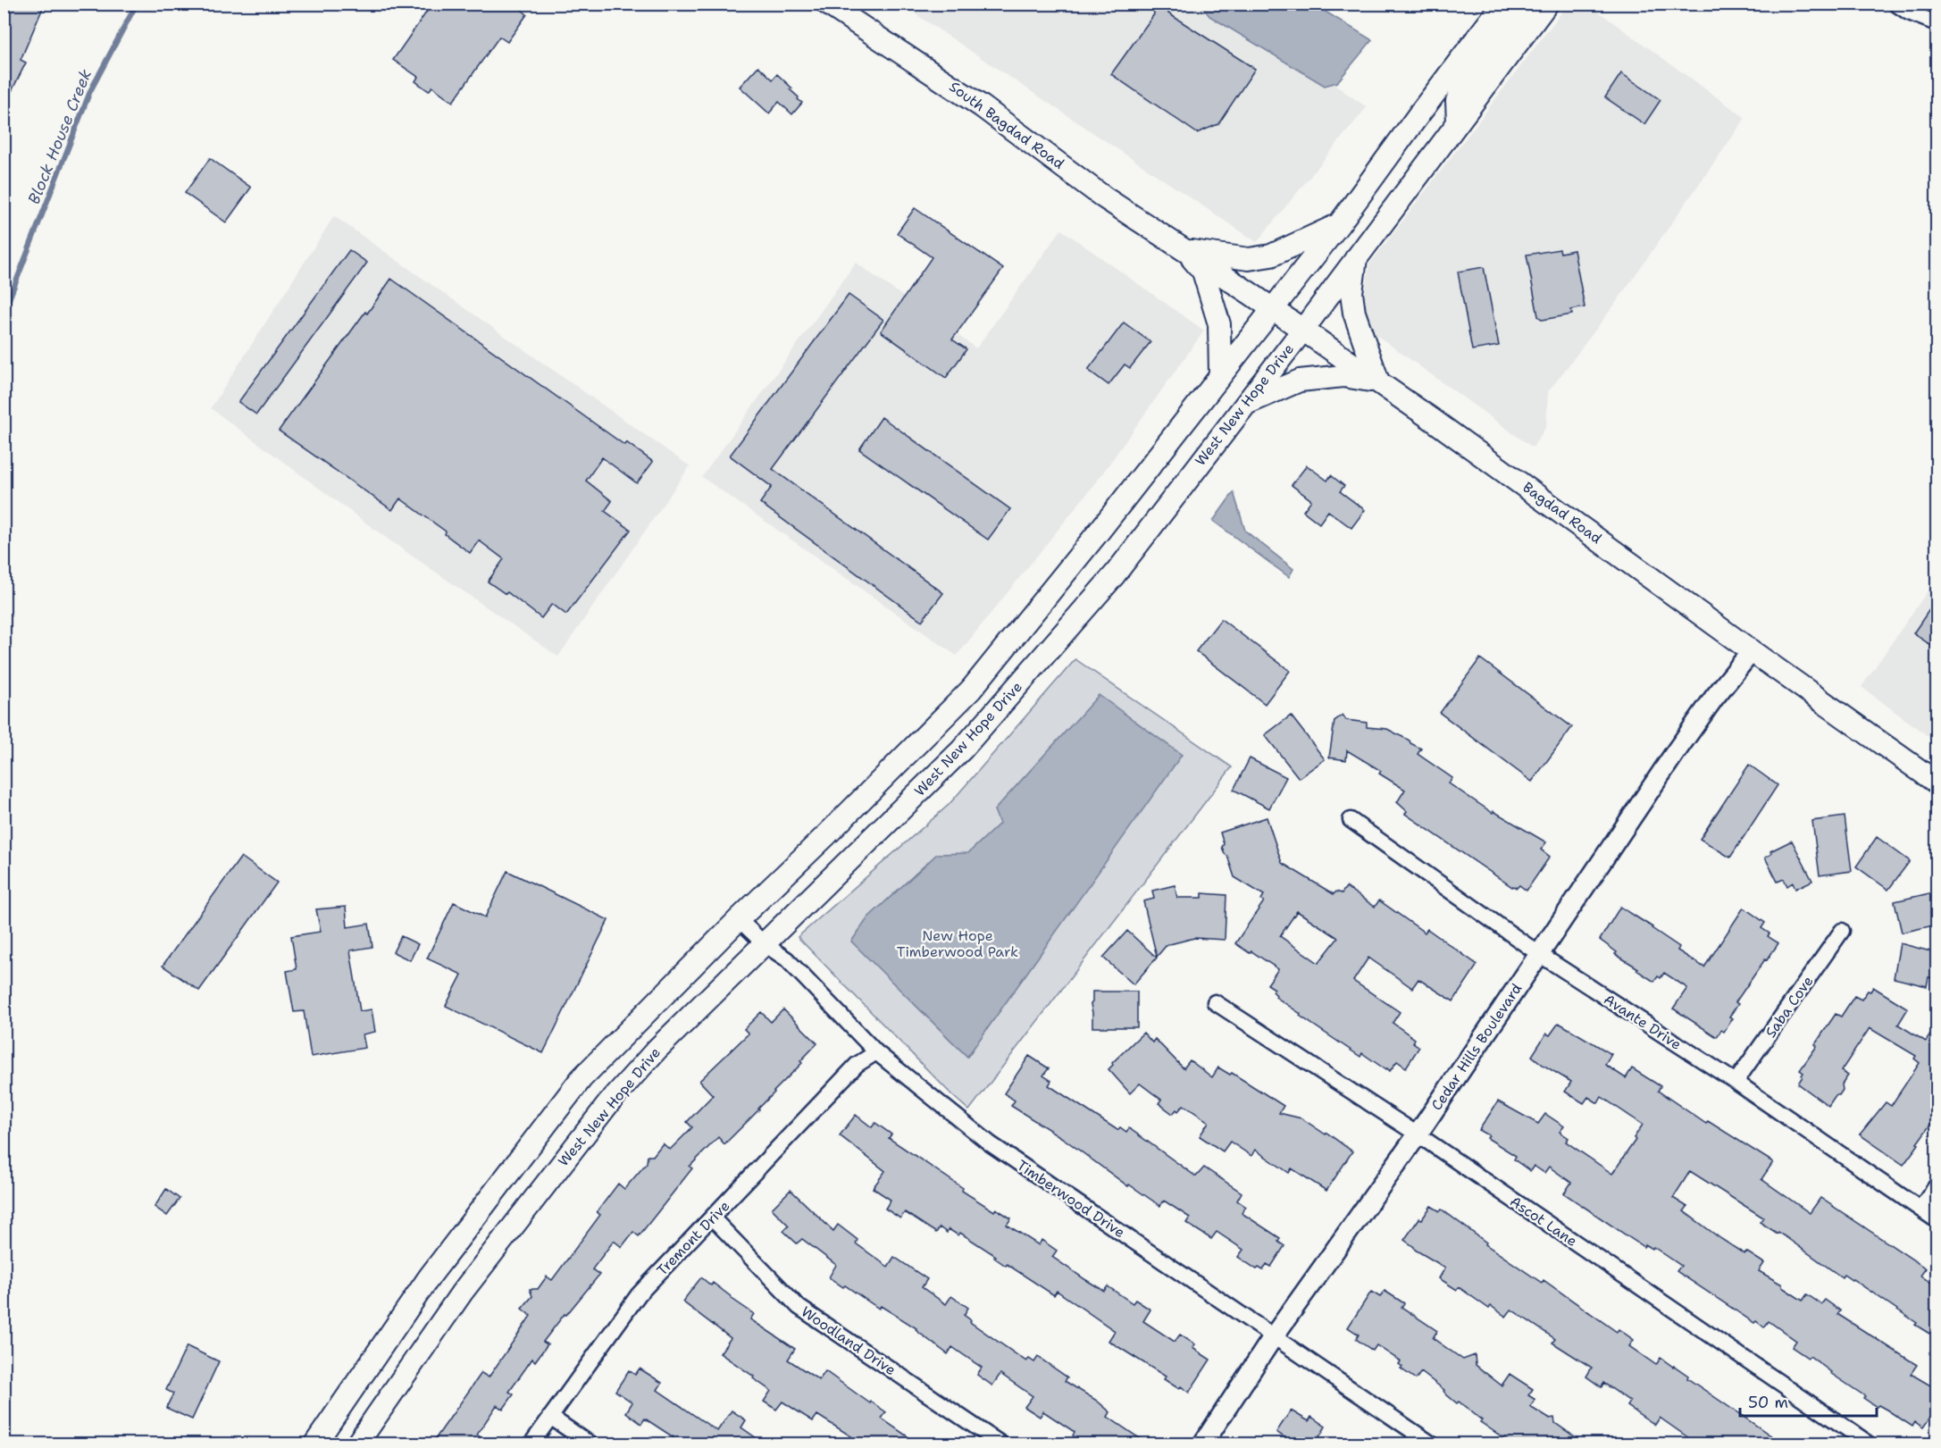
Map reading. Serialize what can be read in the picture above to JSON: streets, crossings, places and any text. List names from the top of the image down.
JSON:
{
  "streets": {
    "main road": ["South Bagdad Road", "West New Hope Drive", "Bagdad Road"],
    "street": [
      "Saba Cove",
      "Avante Drive",
      "Cedar Hills Boulevard",
      "Timberwood Drive",
      "Ascot Lane",
      "Tremont Drive",
      "Woodland Drive"
    ]
  },
  "crossings": [
    ["South Bagdad Road", "Bagdad Road"],
    ["West New Hope Drive", "Bagdad Road"],
    ["West New Hope Drive", "Timberwood Drive"],
    ["Bagdad Road", "Cedar Hills Boulevard"],
    ["Saba Cove", "Avante Drive"],
    ["Avante Drive", "Cedar Hills Boulevard"],
    ["Cedar Hills Boulevard", "Timberwood Drive"],
    ["Cedar Hills Boulevard", "Ascot Lane"],
    ["Timberwood Drive", "Tremont Drive"],
    ["Tremont Drive", "Woodland Drive"]
  ],
  "water": ["Block House Creek"],
  "parks": ["New Hope Timberwood Park"],
  "scale_bar": "50 m"
}
